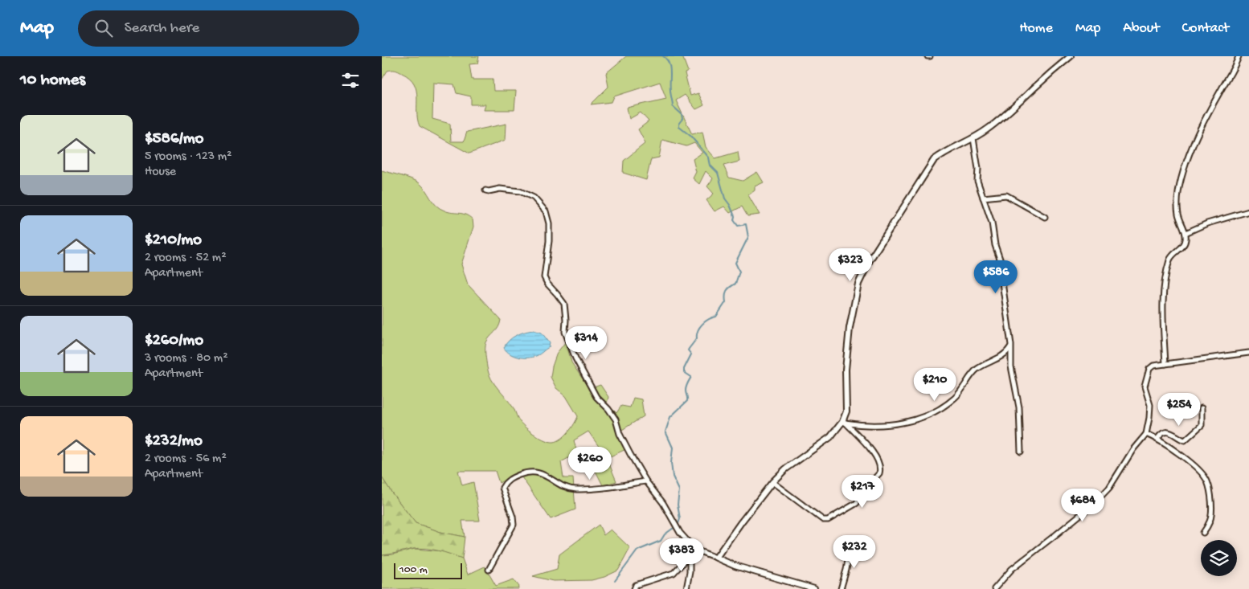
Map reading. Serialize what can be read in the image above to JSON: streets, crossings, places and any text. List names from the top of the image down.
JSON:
{
  "scale_bar": "100 m",
  "page": {
    "header": "Map",
    "search": "Search here",
    "nav": [
      "Home",
      "Map",
      "About",
      "Contact"
    ],
    "heading": "10 homes",
    "list": [
      {
        "name": "$586/mo",
        "note": "5 rooms · 123 m² · House"
      },
      {
        "name": "$210/mo",
        "note": "2 rooms · 52 m² · Apartment"
      },
      {
        "name": "$260/mo",
        "note": "3 rooms · 80 m² · Apartment"
      },
      {
        "name": "$232/mo",
        "note": "2 rooms · 56 m² · Apartment"
      }
    ],
    "price": [
      "$323",
      "$586",
      "$314",
      "$210",
      "$254",
      "$260",
      "$217",
      "$684",
      "$232",
      "$383"
    ],
    "scale": "100 m"
  }
}
